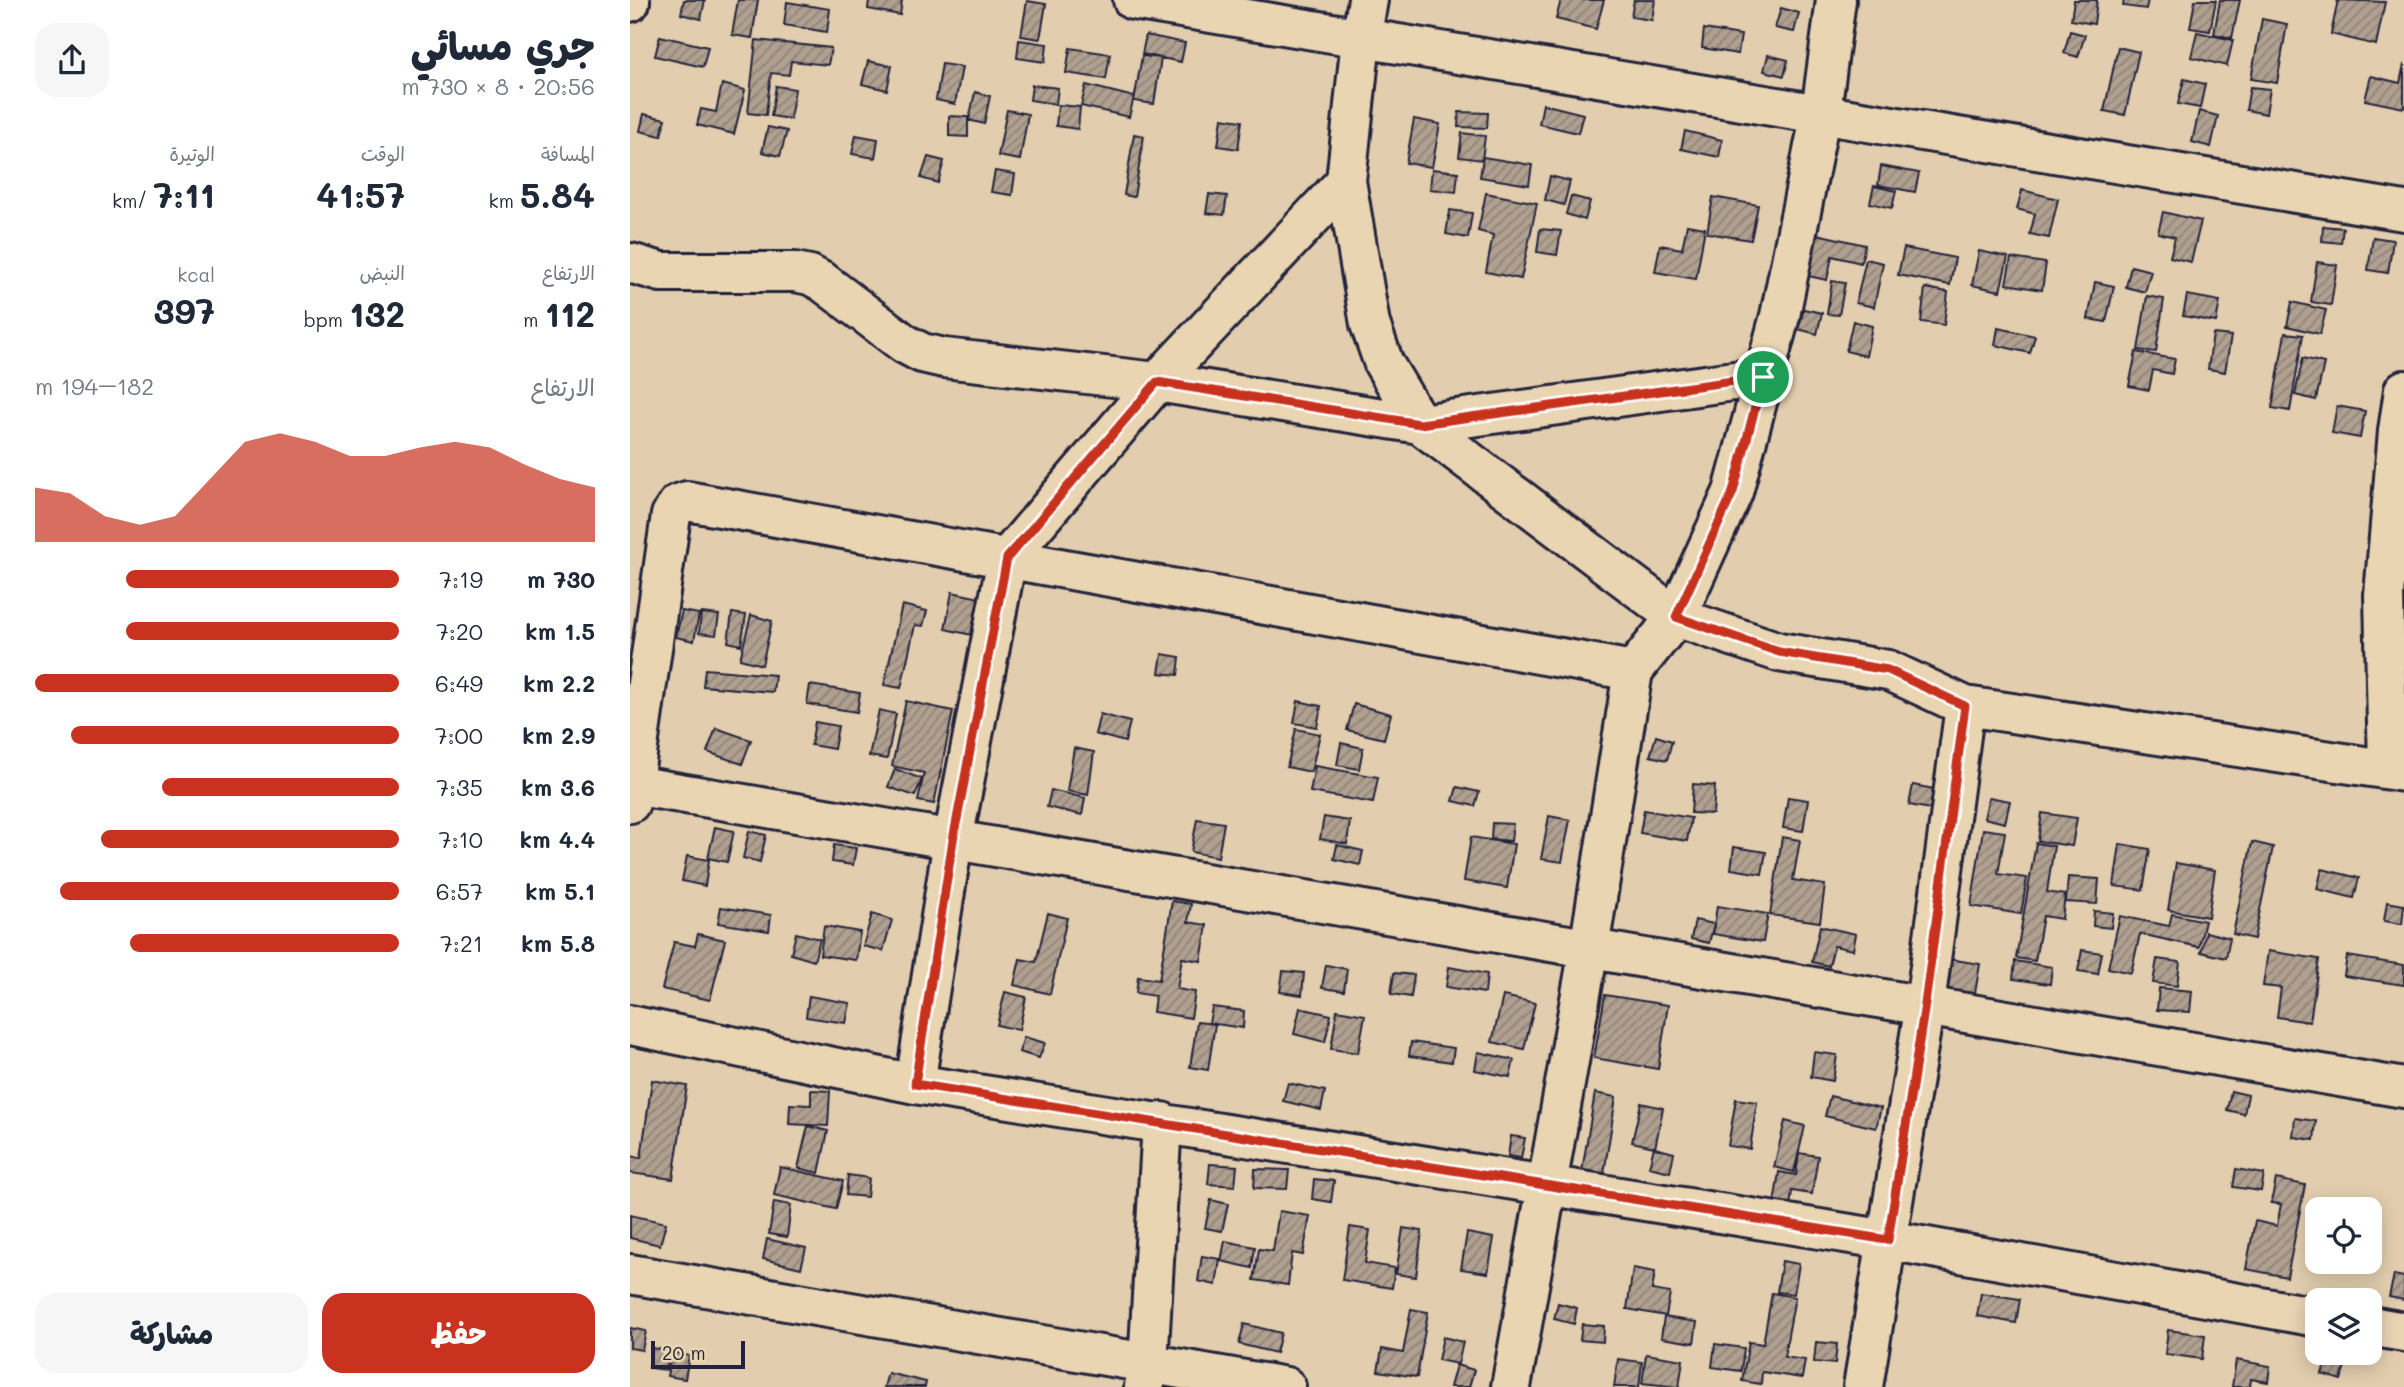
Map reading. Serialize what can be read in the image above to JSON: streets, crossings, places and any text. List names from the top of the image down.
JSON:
{
  "scale_bar": "20 m",
  "page": {
    "heading": ["جري مسائي", "20:56 · 8 × 730 m"],
    "stats": [
      ["المسافة", "5.84 km"],
      ["الوقت", "41:57"],
      ["الوتيرة", "7:11 /km"],
      ["الارتفاع", "112 m"],
      ["النبض", "132 bpm"],
      ["kcal", "397"]
    ],
    "chart": ["الارتفاع", "182–194 m"],
    "list": [
      {
        "name": "730 m",
        "note": "7:19"
      },
      {
        "name": "1.5 km",
        "note": "7:20"
      },
      {
        "name": "2.2 km",
        "note": "6:49"
      },
      {
        "name": "2.9 km",
        "note": "7:00"
      },
      {
        "name": "3.6 km",
        "note": "7:35"
      },
      {
        "name": "4.4 km",
        "note": "7:10"
      },
      {
        "name": "5.1 km",
        "note": "6:57"
      },
      {
        "name": "5.8 km",
        "note": "7:21"
      }
    ],
    "buttons": ["حفظ", "مشاركة"],
    "scale": "20 m"
  }
}
